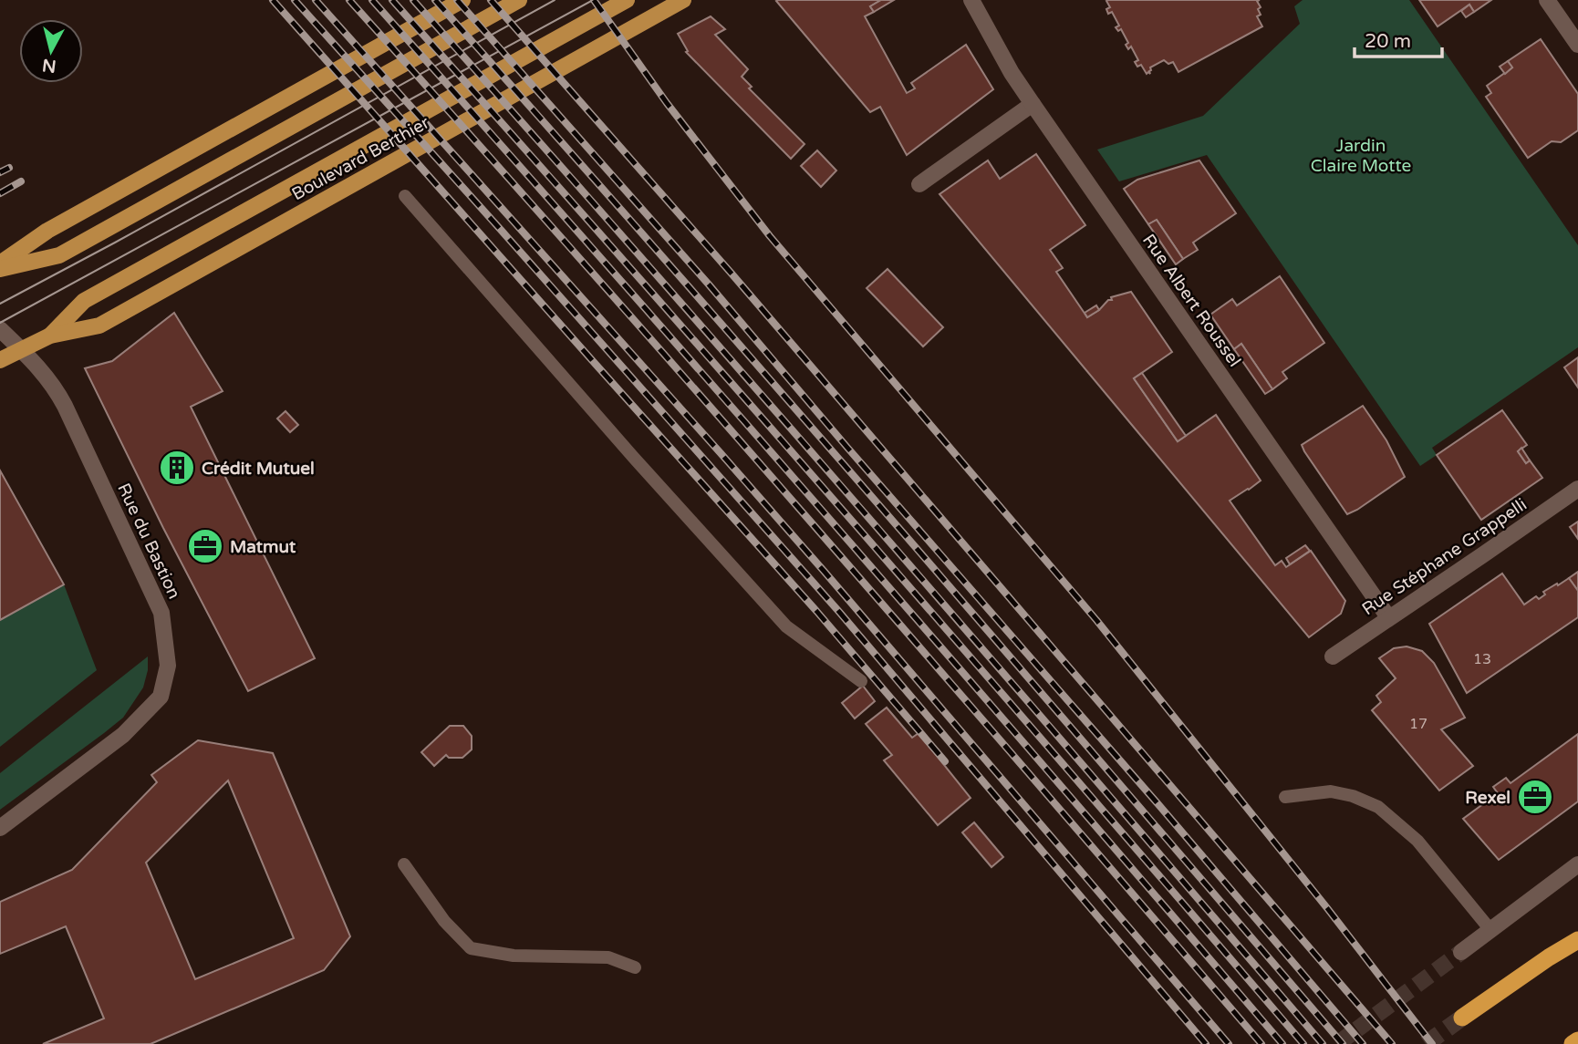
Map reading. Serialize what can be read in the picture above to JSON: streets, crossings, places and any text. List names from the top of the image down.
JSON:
{
  "streets": {
    "main road": ["Boulevard Berthier"],
    "street": ["Rue Albert Roussel", "Rue du Bastion", "Rue Stéphane Grappelli"]
  },
  "crossings": [
    ["Rue Albert Roussel", "Rue Stéphane Grappelli"]
  ],
  "parks": ["Jardin Claire Motte"],
  "places": {
    "building": ["Crédit Mutuel"],
    "office": ["Matmut", "Rexel"]
  },
  "house_numbers": ["13", "17"],
  "scale_bar": "20 m",
  "north": "bottom"
}
